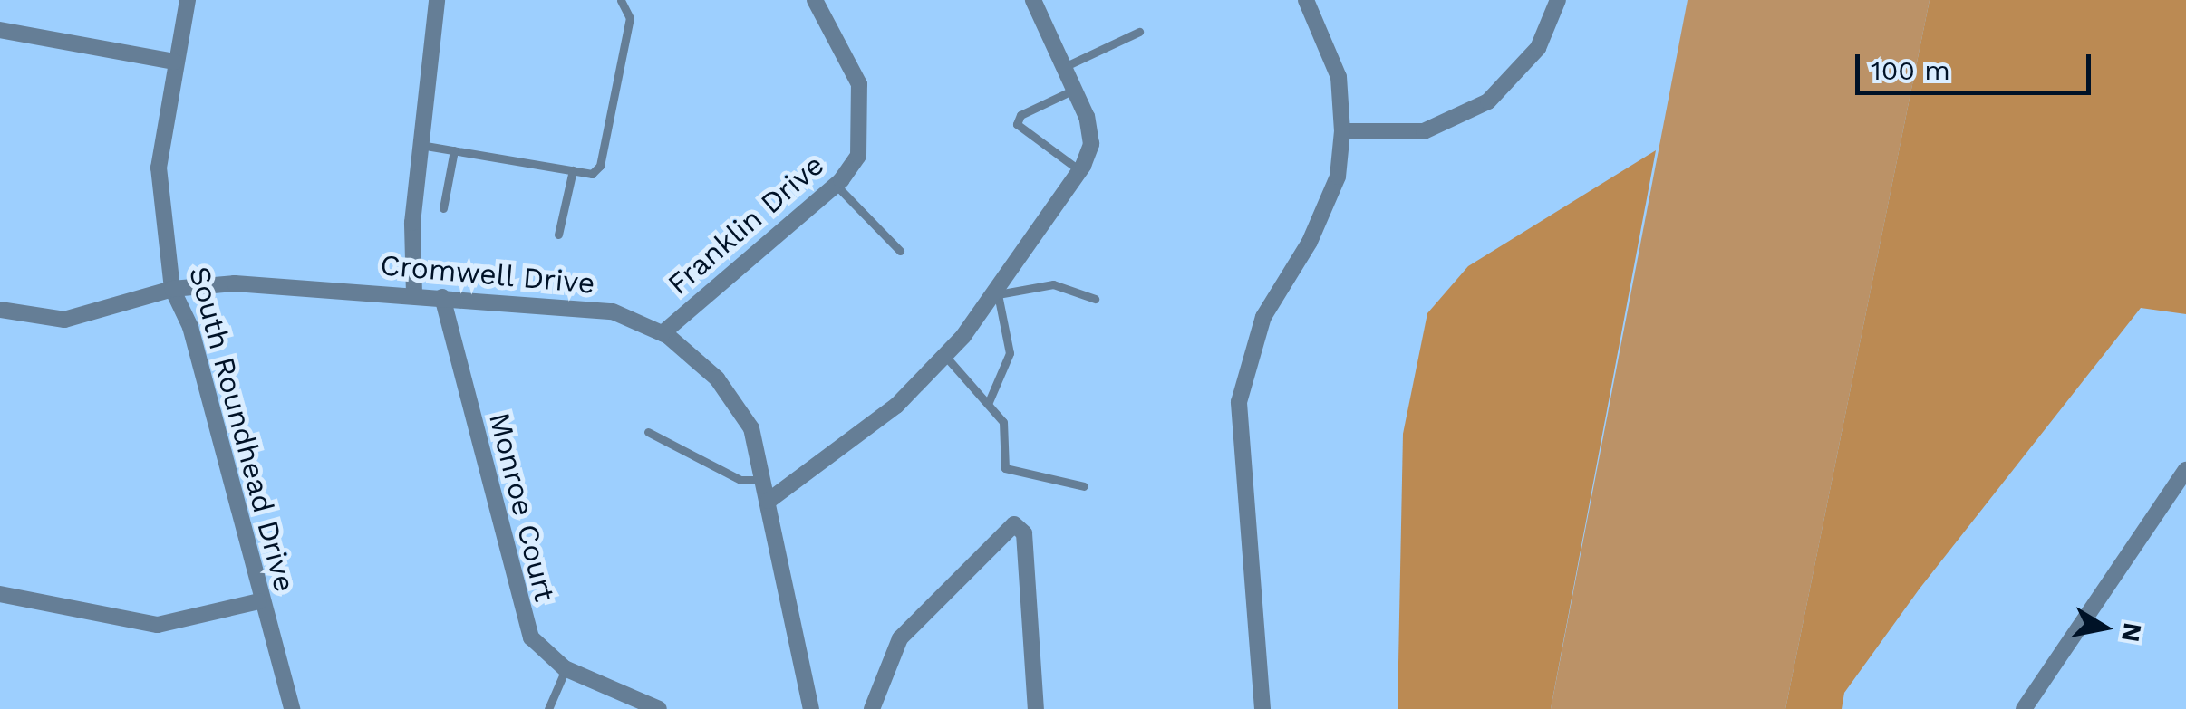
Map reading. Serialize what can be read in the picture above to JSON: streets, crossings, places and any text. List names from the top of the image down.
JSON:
{
  "streets": {
    "street": [
      "Franklin Drive",
      "Cromwell Drive",
      "South Roundhead Drive",
      "Monroe Court"
    ]
  },
  "crossings": [
    ["Franklin Drive", "Cromwell Drive"],
    ["Cromwell Drive", "South Roundhead Drive"],
    ["Cromwell Drive", "Monroe Court"]
  ],
  "scale_bar": "100 m",
  "north": "right"
}
